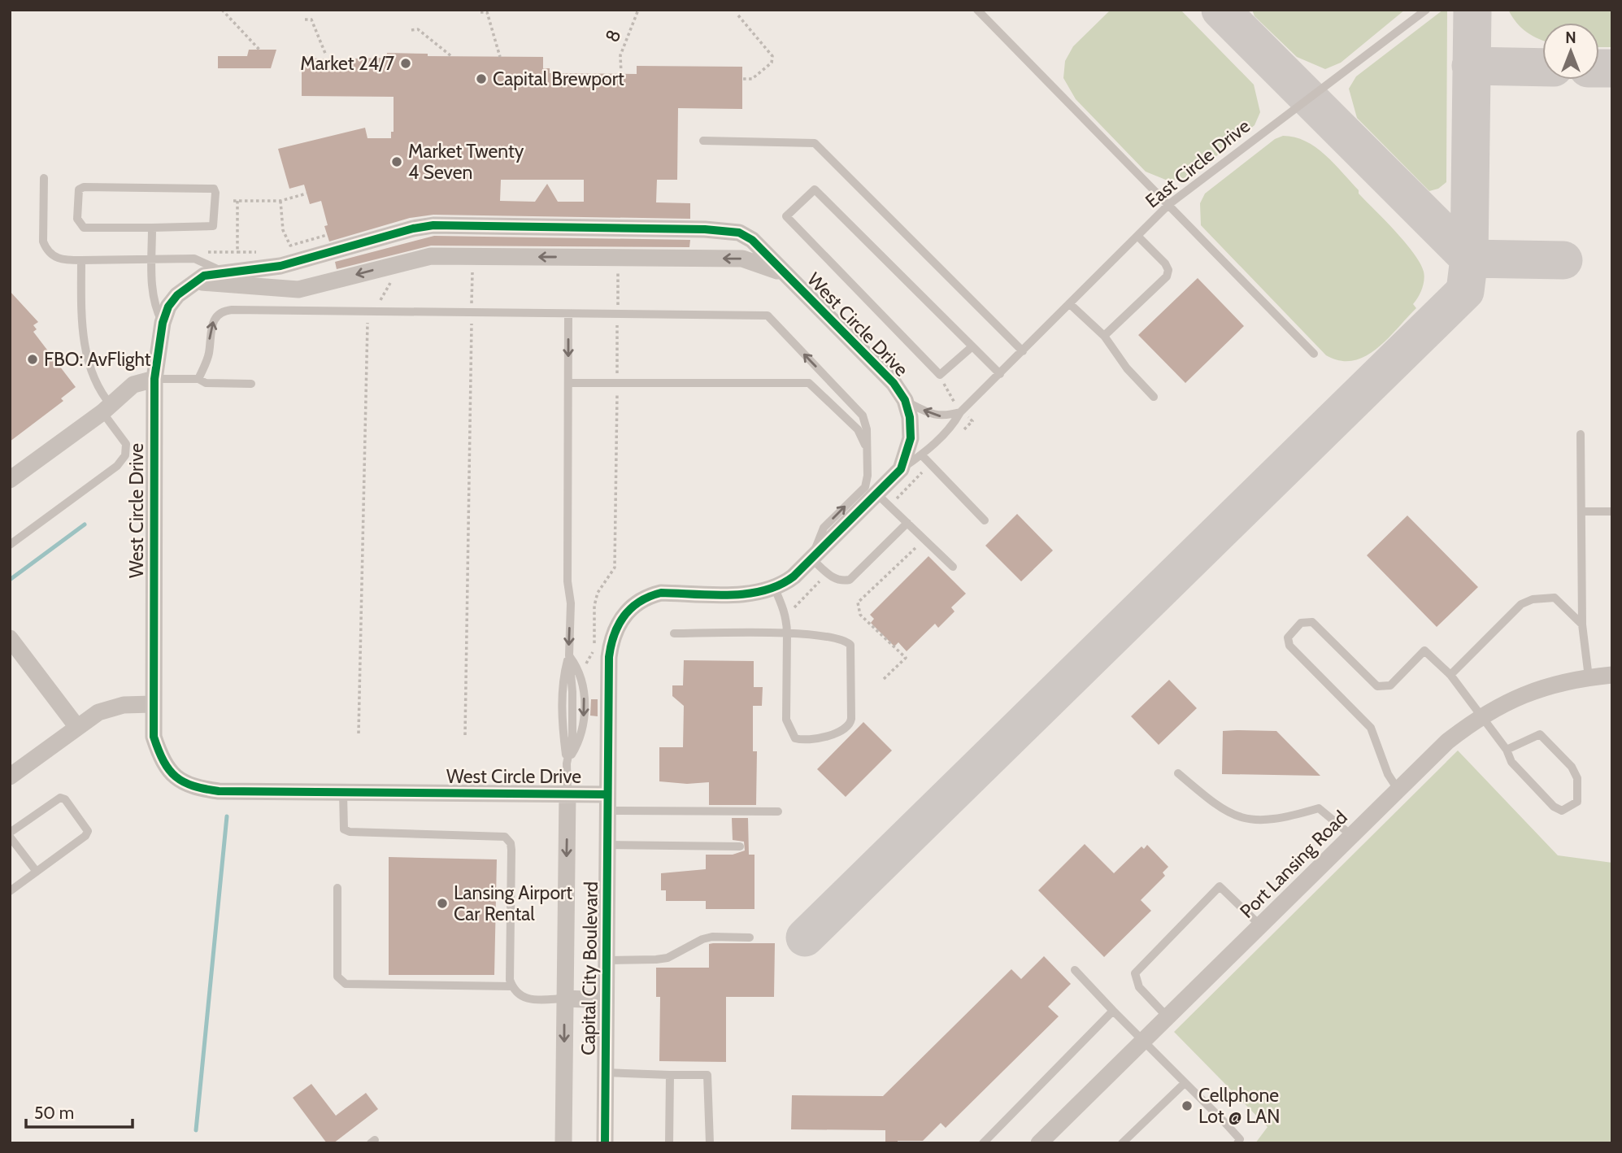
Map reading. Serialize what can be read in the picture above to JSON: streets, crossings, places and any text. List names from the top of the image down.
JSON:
{
  "streets": {
    "street": ["West Circle Drive", "Port Lansing Road", "Capital City Boulevard"],
    "lane": ["East Circle Drive"],
    "path": ["8"]
  },
  "crossings": [
    ["East Circle Drive", "West Circle Drive"],
    ["West Circle Drive", "Capital City Boulevard"]
  ],
  "places": [
    "Market 24/7",
    "Capital Brewport",
    "Market Twenty 4 Seven",
    "FBO: AvFlight",
    "Lansing Airport Car Rental",
    "Cellphone Lot @ LAN"
  ],
  "scale_bar": "50 m",
  "north": "top"
}
